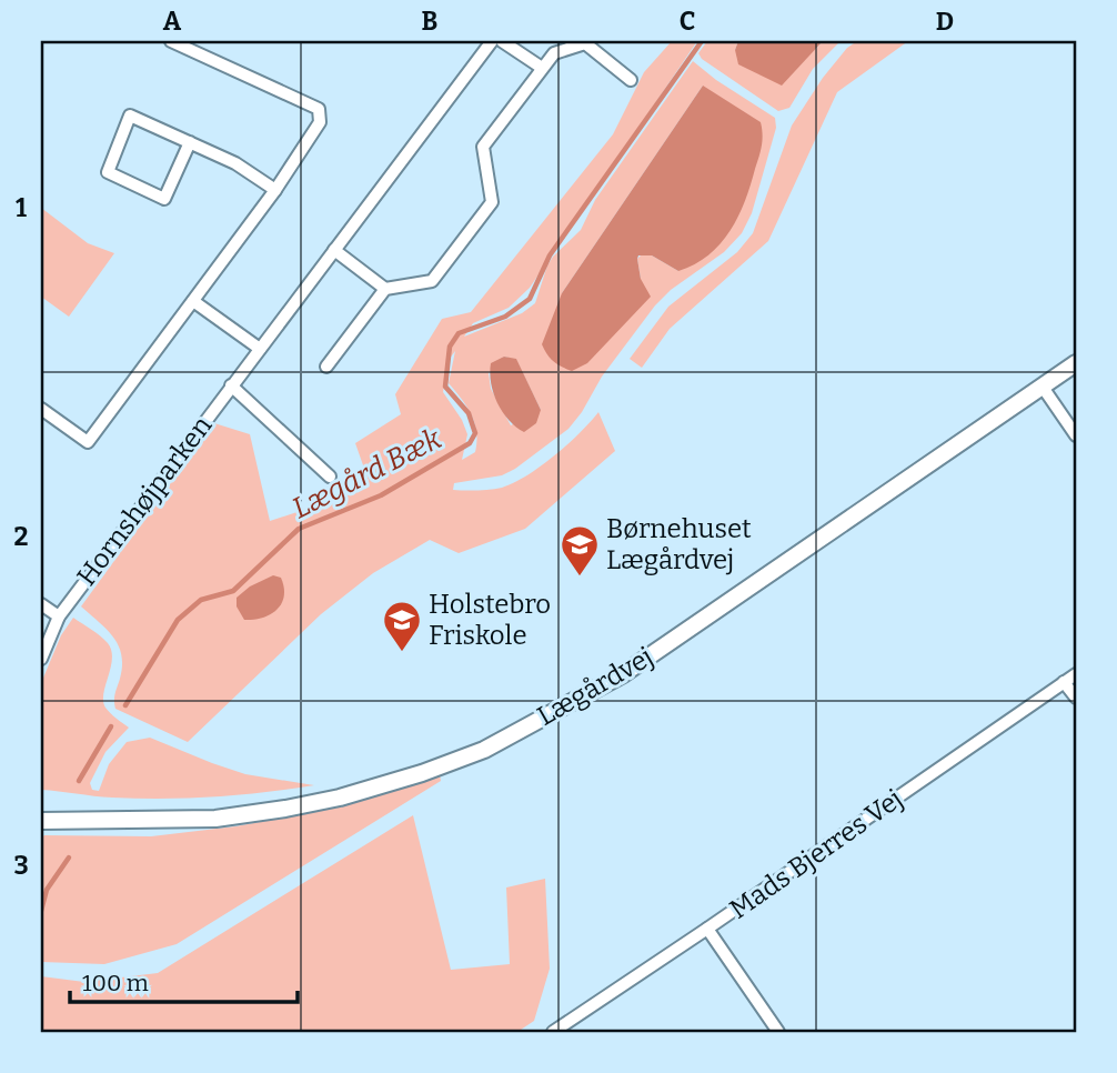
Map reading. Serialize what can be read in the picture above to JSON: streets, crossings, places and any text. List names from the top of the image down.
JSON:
{
  "streets": {
    "street": ["Hornshøjparken", "Lægårdvej", "Mads Bjerres Vej"]
  },
  "water": ["Lægård Bæk"],
  "places": {
    "school or university": ["Børnehuset Lægårdvej", "Holstebro Friskole"]
  },
  "scale_bar": "100 m",
  "grid": {
    "columns": [
      "A",
      "B",
      "C",
      "D"
    ],
    "rows": ["1", "2", "3"]
  }
}
